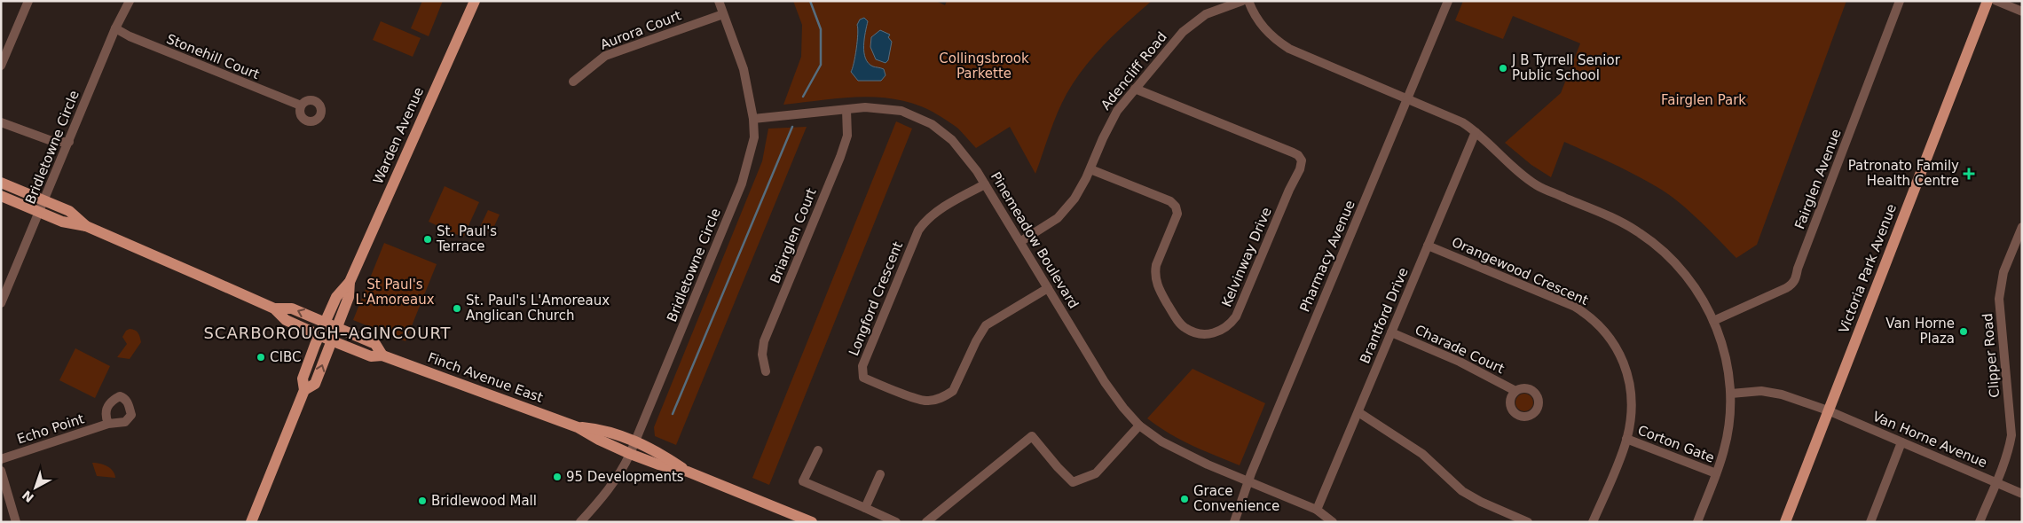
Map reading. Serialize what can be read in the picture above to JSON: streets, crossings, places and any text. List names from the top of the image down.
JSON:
{
  "streets": {
    "main road": ["Warden Avenue", "Victoria Park Avenue", "Finch Avenue East"],
    "street": [
      "Aurora Court",
      "Stonehill Court",
      "Adencliff Road",
      "Bridletowne Circle",
      "Fairglen Avenue",
      "Briarglen Court",
      "Pinemeadow Boulevard",
      "Pharmacy Avenue",
      "Kelvinway Drive",
      "Orangewood Crescent",
      "Longford Crescent",
      "Brantford Drive",
      "Charade Court",
      "Clipper Road",
      "Echo Point",
      "Van Horne Avenue",
      "Corton Gate"
    ]
  },
  "crossings": [
    ["Aurora Court", "Bridletowne Circle"],
    ["Stonehill Court", "Bridletowne Circle"],
    ["Adencliff Road", "Pinemeadow Boulevard"],
    ["Adencliff Road", "Kelvinway Drive"],
    ["Warden Avenue", "Finch Avenue East"],
    ["Bridletowne Circle", "Pinemeadow Boulevard"],
    ["Bridletowne Circle", "Finch Avenue East"],
    ["Briarglen Court", "Pinemeadow Boulevard"],
    ["Pinemeadow Boulevard", "Pharmacy Avenue"],
    ["Pinemeadow Boulevard", "Longford Crescent"],
    ["Pinemeadow Boulevard", "Brantford Drive"],
    ["Victoria Park Avenue", "Van Horne Avenue"],
    ["Orangewood Crescent", "Brantford Drive"],
    ["Orangewood Crescent", "Corton Gate"],
    ["Brantford Drive", "Charade Court"],
    ["Clipper Road", "Van Horne Avenue"]
  ],
  "districts": ["SCARBOROUGH–AGINCOURT"],
  "parks": ["Collingsbrook Parkette", "Fairglen Park", "St Paul's L'Amoreaux"],
  "places": {
    "other": [
      "J B Tyrrell Senior Public School",
      "St. Paul's Terrace",
      "St. Paul's L'Amoreaux Anglican Church",
      "Van Horne Plaza",
      "CIBC",
      "95 Developments",
      "Grace Convenience",
      "Bridlewood Mall"
    ],
    "health": ["Patronato Family Health Centre"]
  },
  "north": "bottom left"
}
